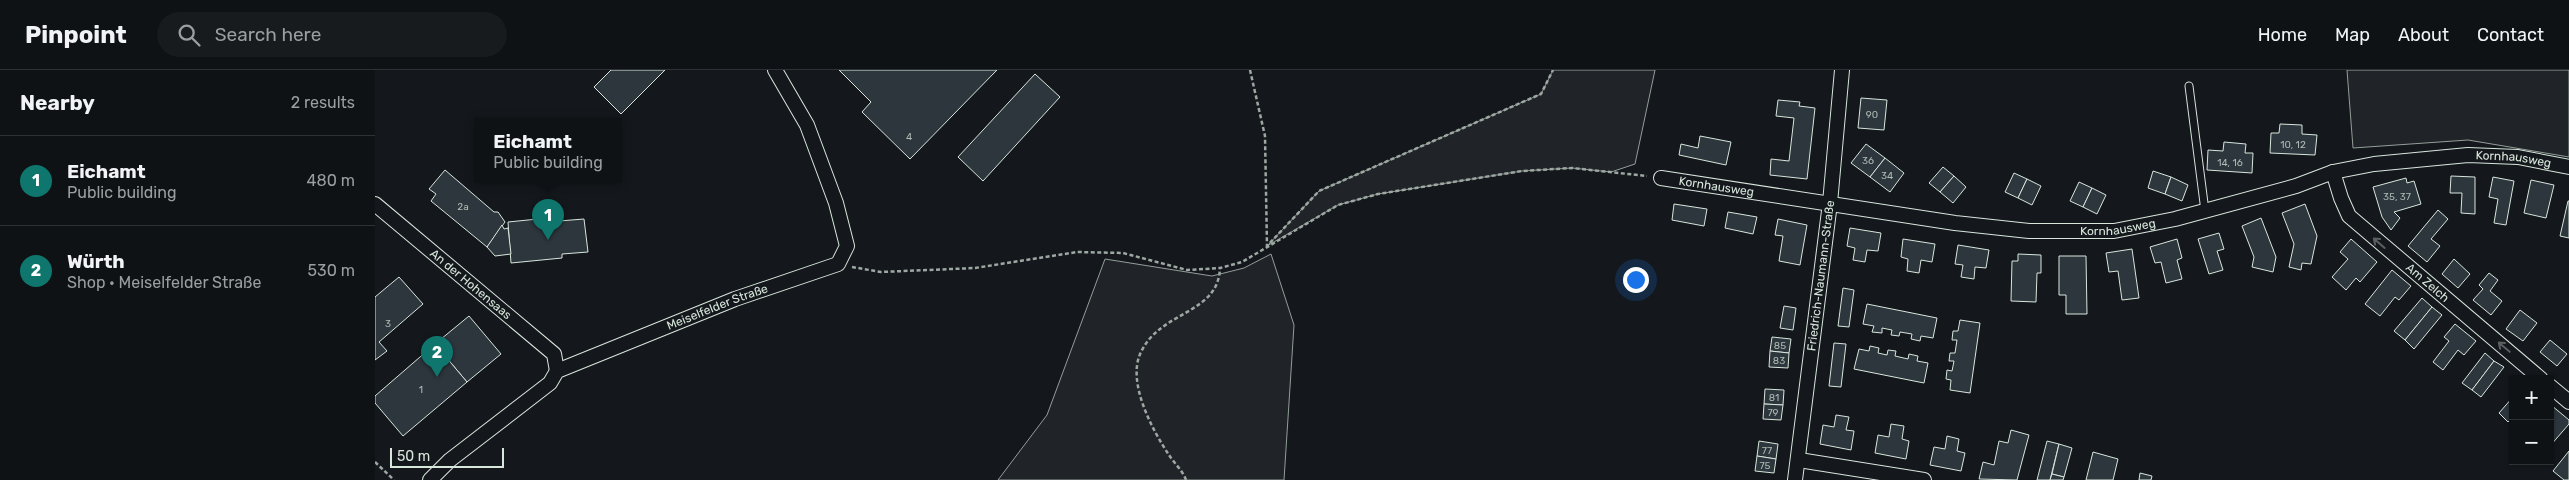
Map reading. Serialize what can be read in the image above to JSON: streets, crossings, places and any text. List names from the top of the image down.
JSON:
{
  "streets": {
    "street": [
      "Kornhausweg",
      "Friedrich-Naumann-Straße",
      "Am Zelch",
      "An der Hohensaas",
      "Meiselfelder Straße"
    ]
  },
  "crossings": [
    ["Kornhausweg", "Friedrich-Naumann-Straße"],
    ["Kornhausweg", "Am Zelch"],
    ["An der Hohensaas", "Meiselfelder Straße"]
  ],
  "one_way": ["Am Zelch"],
  "house_numbers": [
    "90",
    "4",
    "10, 12",
    "36",
    "14, 16",
    "34",
    "35, 37",
    "2a",
    "3",
    "85",
    "83",
    "1",
    "81",
    "79",
    "77",
    "75"
  ],
  "scale_bar": "50 m",
  "page": {
    "header": "Pinpoint",
    "search": "Search here",
    "nav": [
      "Home",
      "Map",
      "About",
      "Contact"
    ],
    "heading": ["Nearby", "2 results"],
    "popup": ["Eichamt", "Public building"],
    "list": [
      {
        "mark": "1",
        "name": "Eichamt",
        "note": "Public building",
        "value": "480 m"
      },
      {
        "mark": "2",
        "name": "Würth",
        "note": "Shop · Meiselfelder Straße",
        "value": "530 m"
      }
    ],
    "pins": ["1", "2"],
    "map_buttons": ["+", "−"],
    "scale": "50 m"
  }
}
